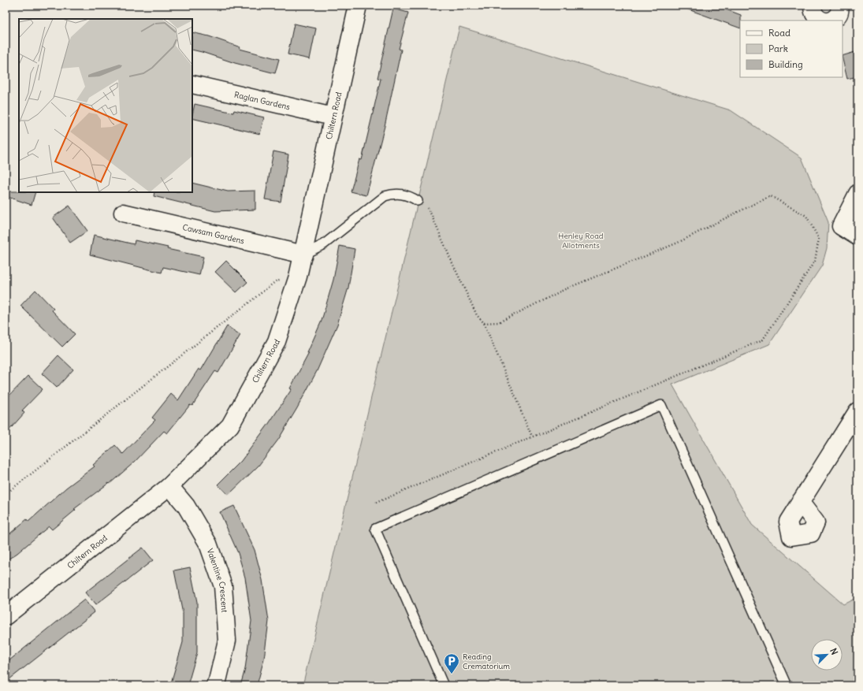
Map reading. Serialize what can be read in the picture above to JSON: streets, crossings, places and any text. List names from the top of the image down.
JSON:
{
  "streets": {
    "street": [
      "Raglan Gardens",
      "Chiltern Road",
      "Cawsam Gardens",
      "Valentine Crescent"
    ]
  },
  "crossings": [
    ["Raglan Gardens", "Chiltern Road"],
    ["Chiltern Road", "Cawsam Gardens"],
    ["Chiltern Road", "Valentine Crescent"]
  ],
  "parks": ["Henley Road Allotments"],
  "places": {
    "parking": ["Reading Crematorium"]
  },
  "legend": ["Road", "Park", "Building"],
  "north": "top right"
}
